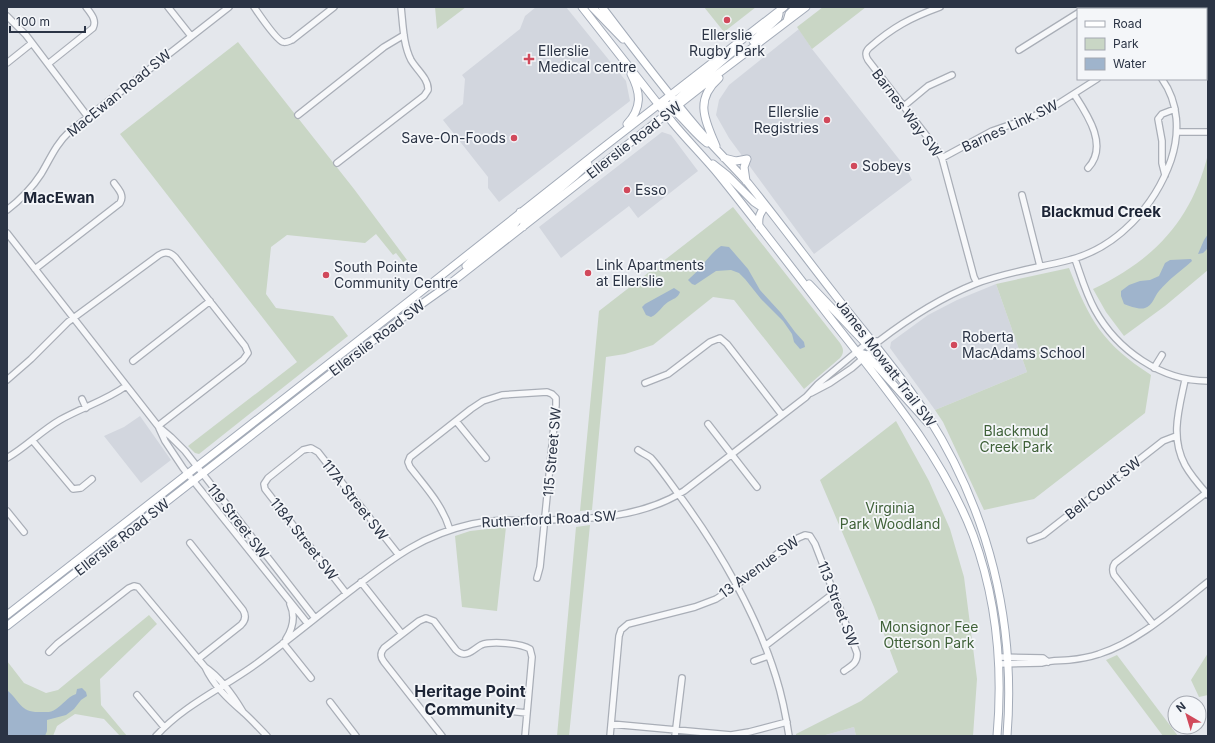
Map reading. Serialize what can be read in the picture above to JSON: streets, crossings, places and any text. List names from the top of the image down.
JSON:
{
  "streets": {
    "main road": ["Ellerslie Road SW", "James Mowatt Trail SW"],
    "street": [
      "MacEwan Road SW",
      "Barnes Way SW",
      "Barnes Link SW",
      "115 Street SW",
      "Bell Court SW",
      "117A Street SW",
      "Rutherford Road SW",
      "119 Street SW",
      "118A Street SW",
      "13 Avenue SW",
      "113 Street SW"
    ]
  },
  "crossings": [
    ["Barnes Way SW", "Barnes Link SW"],
    ["Ellerslie Road SW", "James Mowatt Trail SW"],
    ["Ellerslie Road SW", "119 Street SW"],
    ["James Mowatt Trail SW", "Rutherford Road SW"],
    ["115 Street SW", "Rutherford Road SW"],
    ["117A Street SW", "Rutherford Road SW"],
    ["117A Street SW", "118A Street SW"],
    ["Rutherford Road SW", "119 Street SW"],
    ["Rutherford Road SW", "118A Street SW"],
    ["13 Avenue SW", "113 Street SW"]
  ],
  "districts": ["MacEwan", "Blackmud Creek", "Heritage Point Community"],
  "parks": ["Blackmud Creek Park", "Virginia Park Woodland", "Monsignor Fee Otterson Park"],
  "places": {
    "other": [
      "Ellerslie Rugby Park",
      "Ellerslie Registries",
      "Save-On-Foods",
      "Sobeys",
      "Esso",
      "Link Apartments at Ellerslie",
      "South Pointe Community Centre",
      "Roberta MacAdams School"
    ],
    "health": ["Ellerslie Medical centre"]
  },
  "legend": ["Road", "Park", "Water"],
  "scale_bar": "100 m",
  "north": "top left"
}
